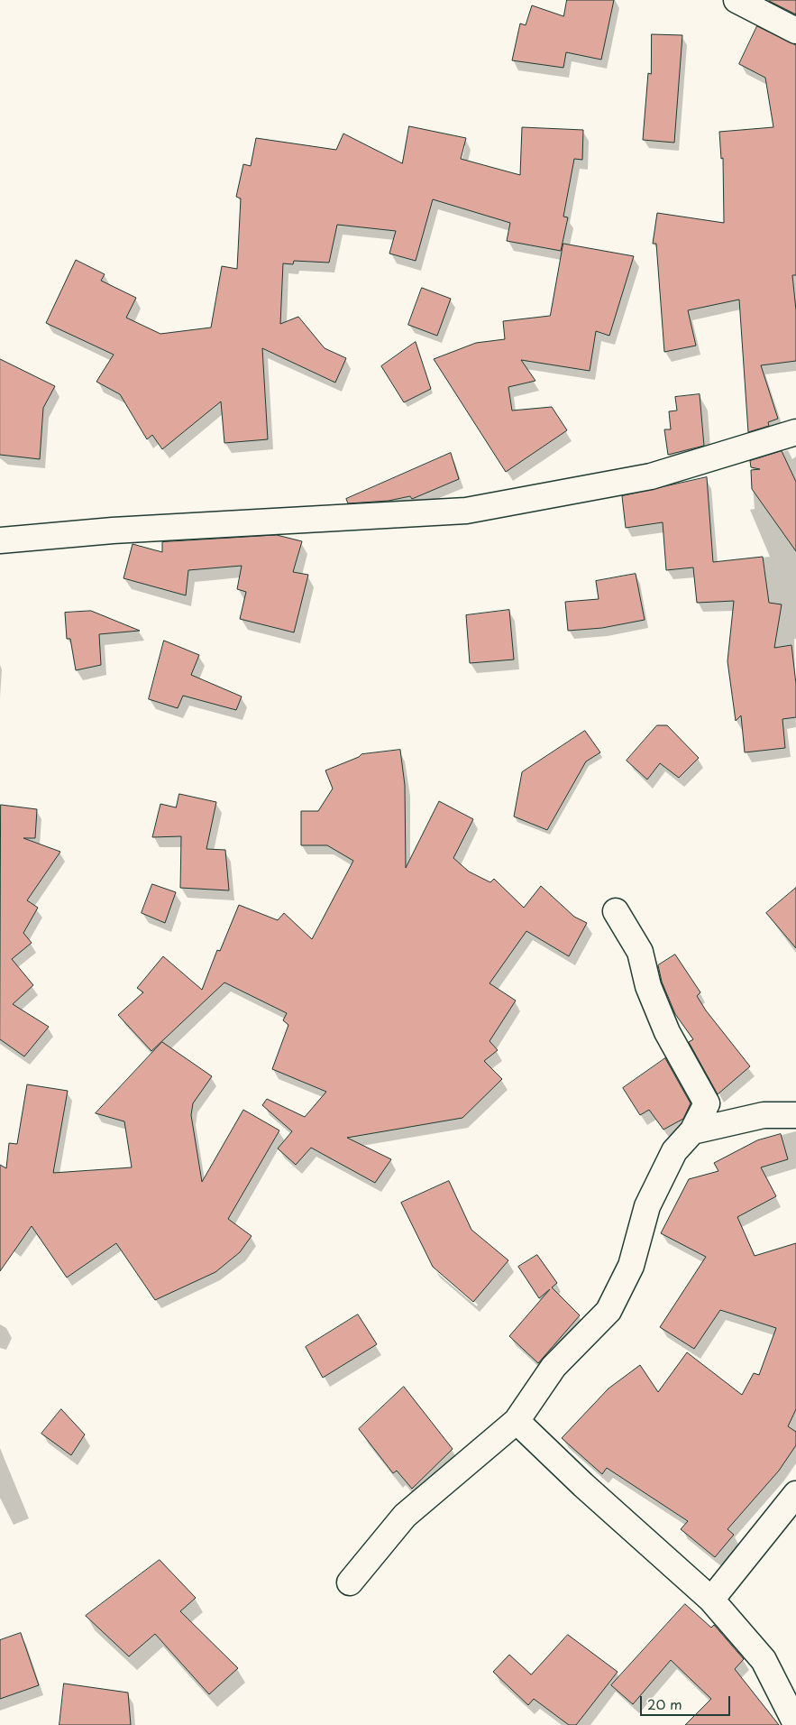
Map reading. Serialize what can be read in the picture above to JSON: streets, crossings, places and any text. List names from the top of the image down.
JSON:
{
  "scale_bar": "20 m"
}
